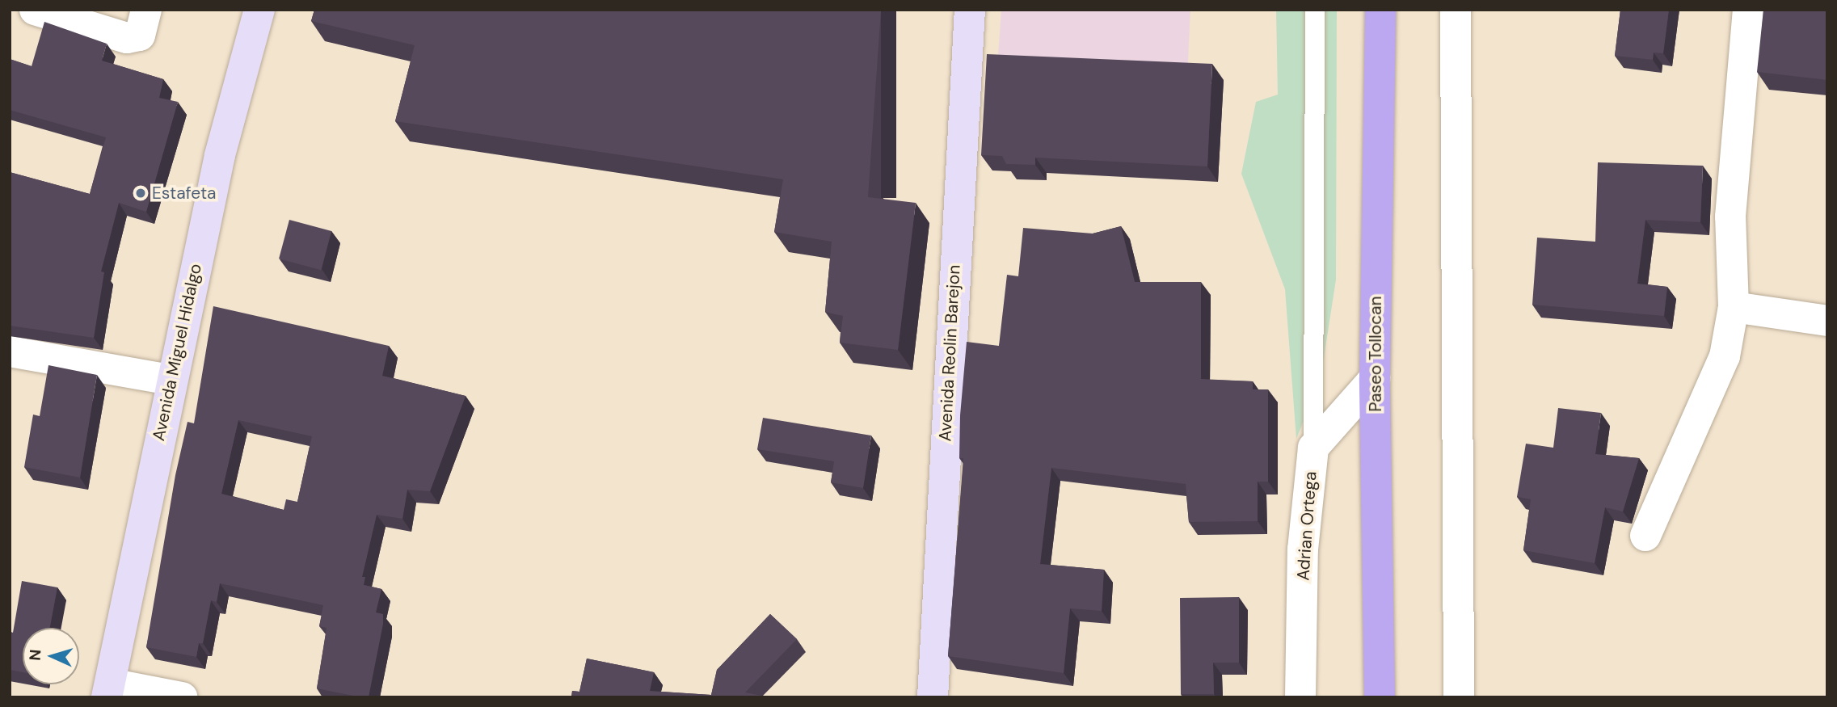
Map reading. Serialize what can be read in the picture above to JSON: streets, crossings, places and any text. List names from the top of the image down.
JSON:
{
  "streets": {
    "highway": ["Paseo Tollocan"],
    "main road": ["Avenida Miguel Hidalgo", "Avenida Reolin Barejon"],
    "street": ["Adrian Ortega"]
  },
  "crossings": [
    ["Paseo Tollocan", "Adrian Ortega"]
  ],
  "places": ["Estafeta"],
  "north": "left"
}
